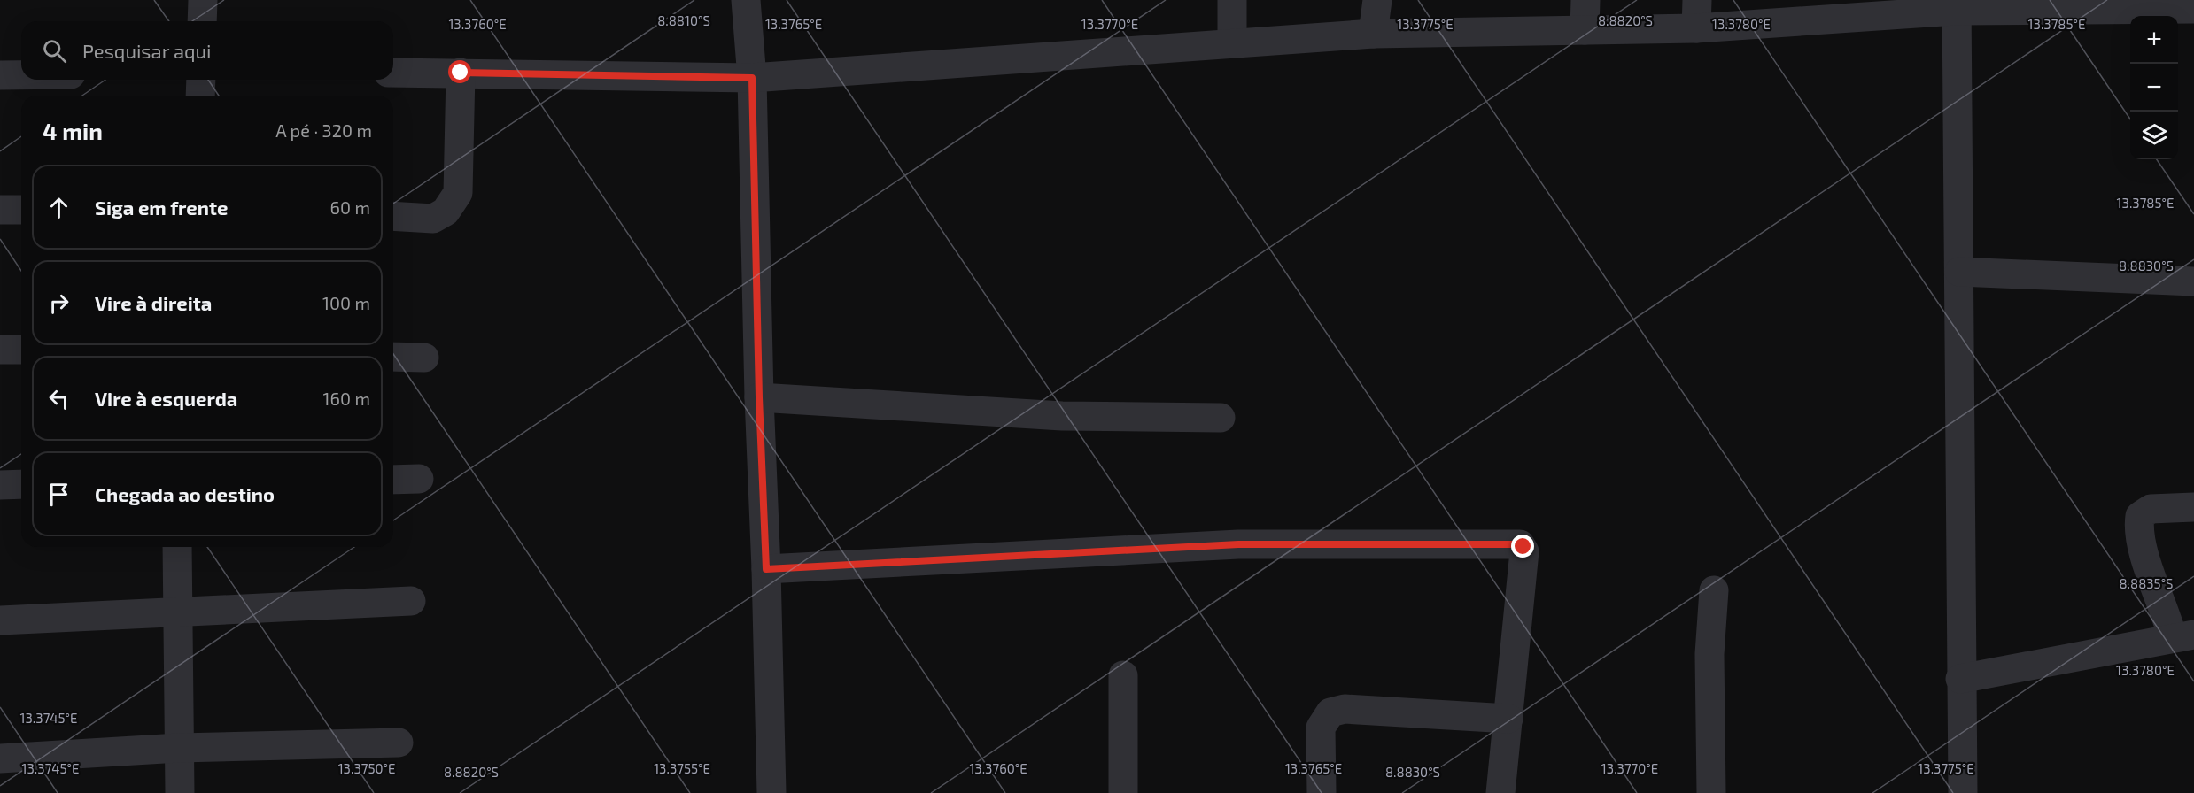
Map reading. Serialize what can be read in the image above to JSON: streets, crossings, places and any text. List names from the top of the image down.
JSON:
{
  "page": {
    "map_buttons": ["+", "−"],
    "search": "Pesquisar aqui",
    "heading": ["4 min", "A pé · 320 m"],
    "list": [
      ["Siga em frente", "60 m"],
      ["Vire à direita", "100 m"],
      ["Vire à esquerda", "160 m"],
      "Chegada ao destino"
    ]
  },
  "coordinates": [
    "8.8810°S",
    "8.8820°S",
    "13.3760°E",
    "13.3765°E",
    "13.3770°E",
    "13.3775°E",
    "13.3780°E",
    "13.3785°E",
    "8.8830°S",
    "8.8835°S",
    "13.3745°E",
    "13.3750°E",
    "13.3755°E"
  ]
}
